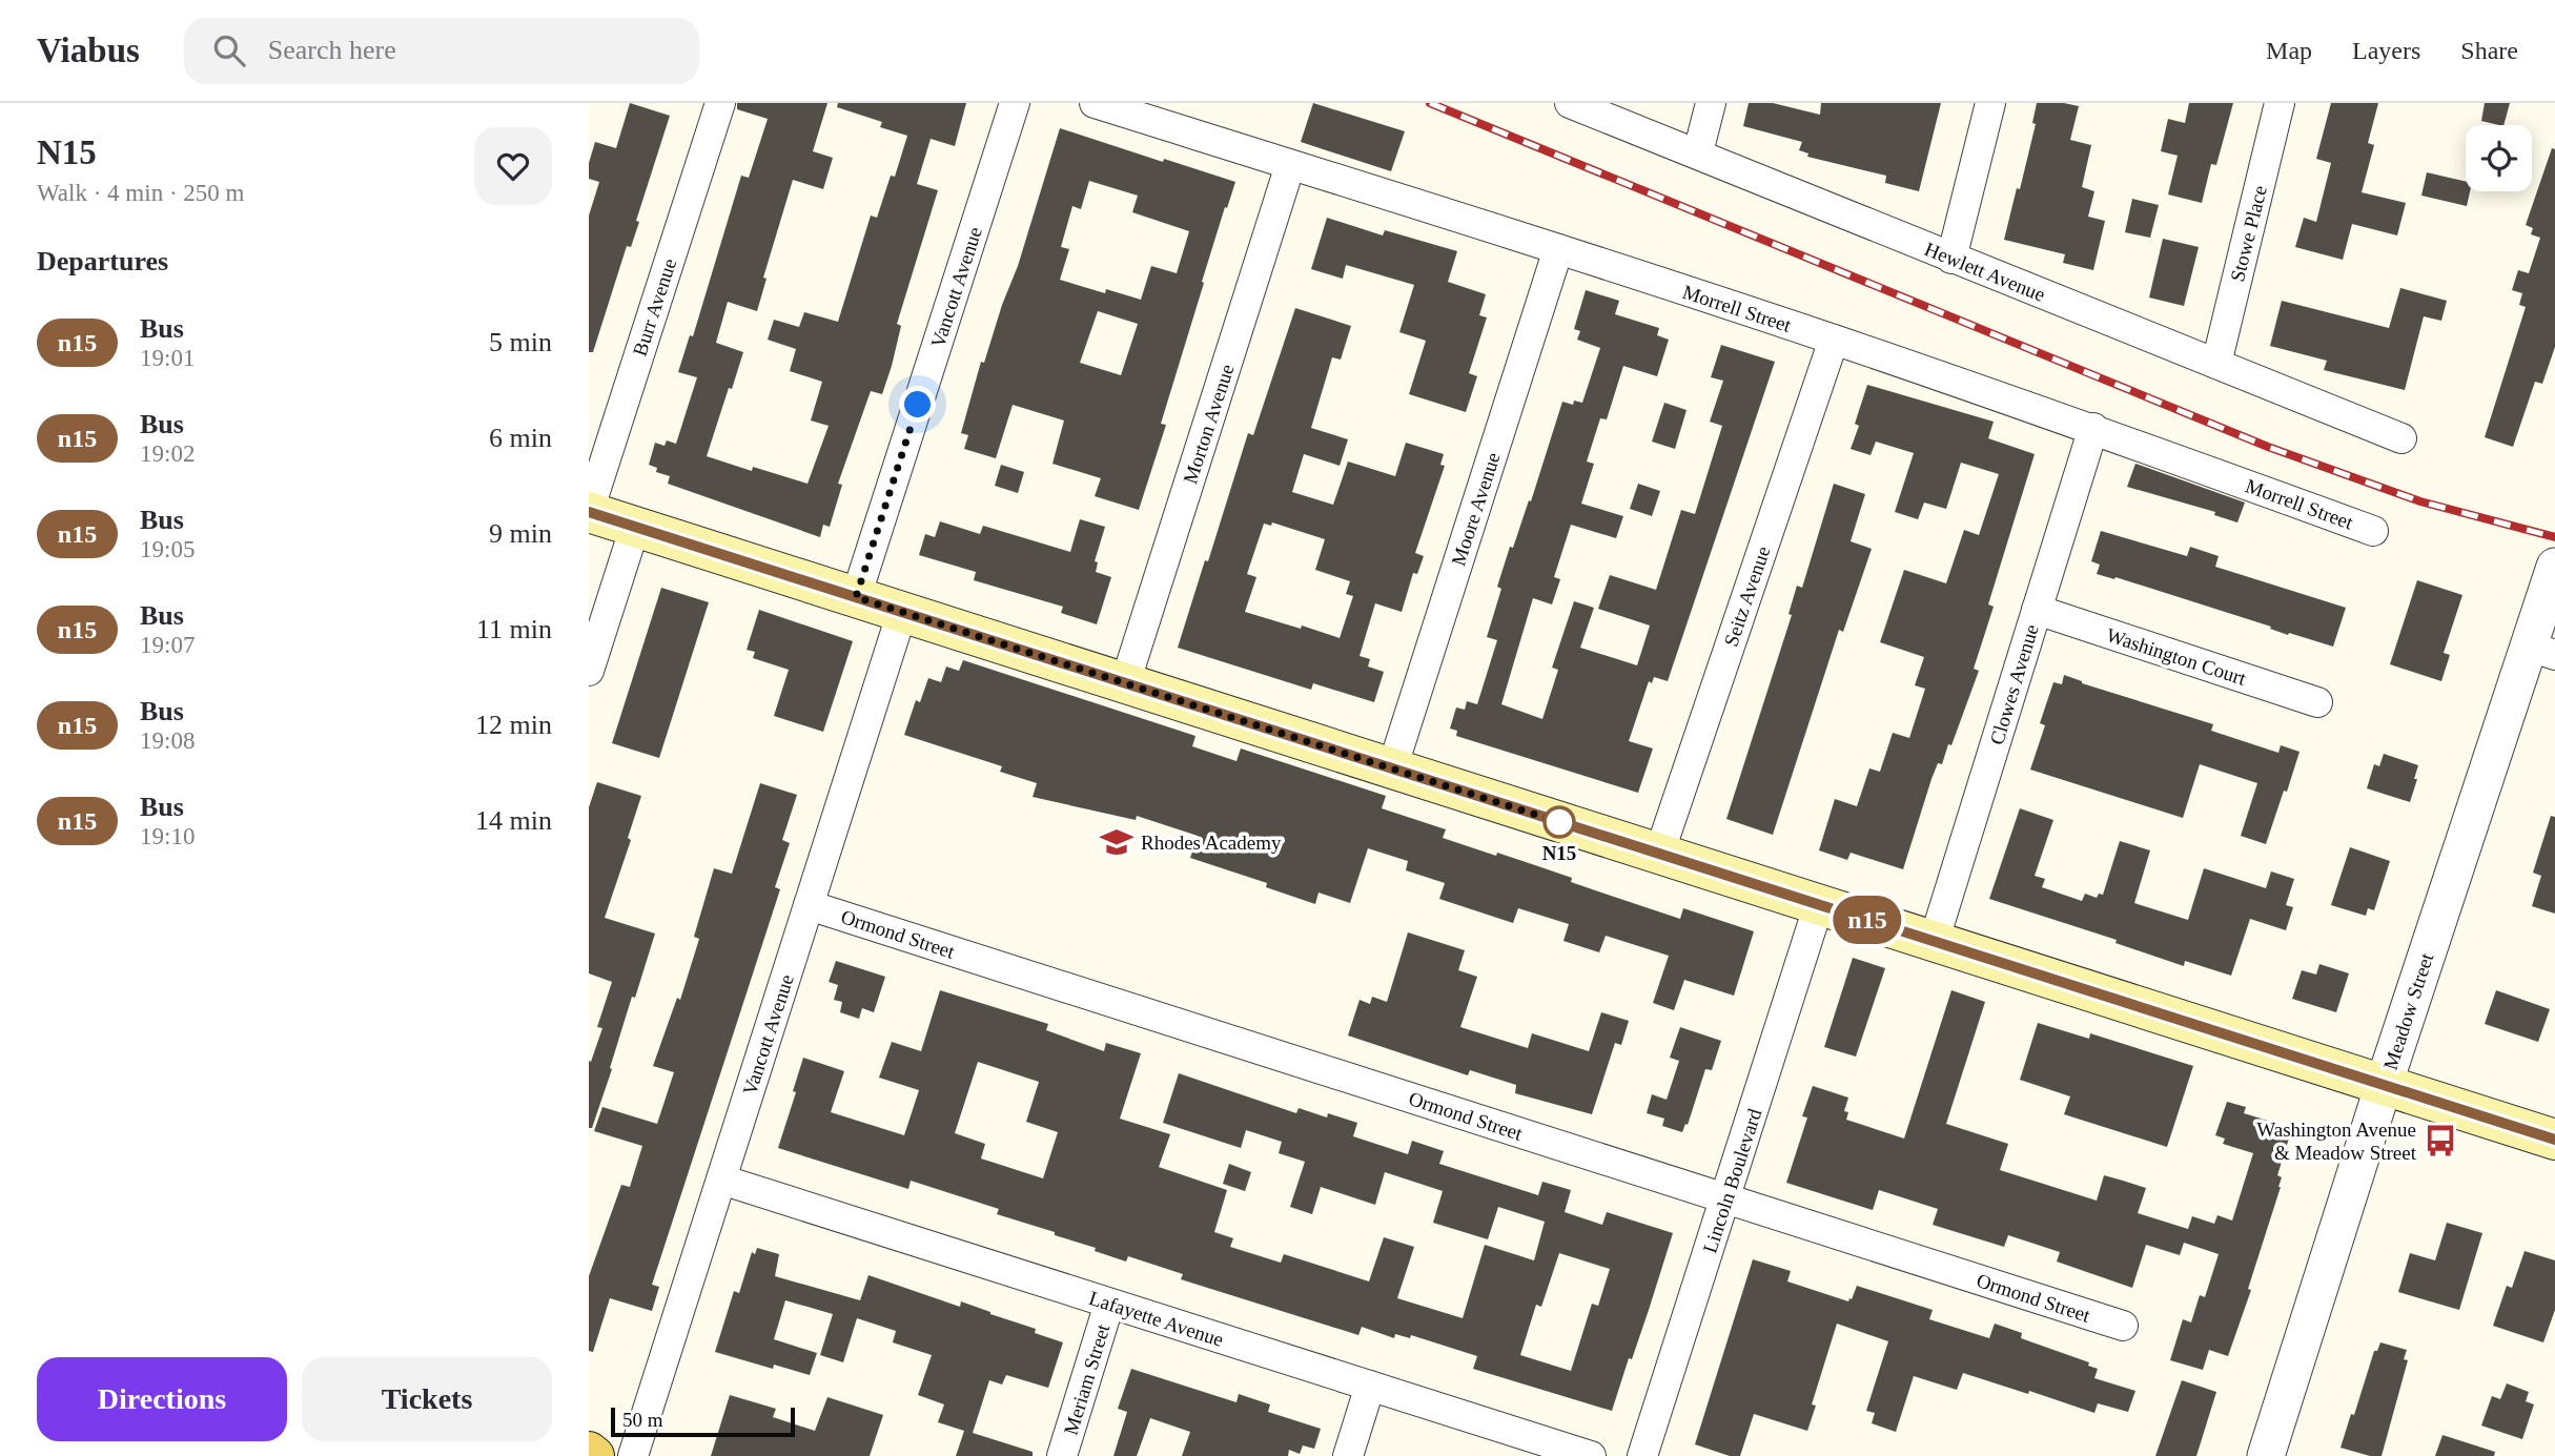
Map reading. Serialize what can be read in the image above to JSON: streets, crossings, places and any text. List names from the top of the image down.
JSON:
{
  "streets": {
    "street": [
      "Stowe Place",
      "Hewlett Avenue",
      "Vancott Avenue",
      "Burr Avenue",
      "Morrell Street",
      "Morton Avenue",
      "Moore Avenue",
      "Seitz Avenue",
      "Washington Court",
      "Clowes Avenue",
      "Ormond Street",
      "Meadow Street",
      "Lincoln Boulevard",
      "Lafayette Avenue",
      "Meriam Street"
    ]
  },
  "crossings": [
    ["Stowe Place", "Hewlett Avenue"],
    ["Vancott Avenue", "Ormond Street"],
    ["Vancott Avenue", "Lafayette Avenue"],
    ["Morrell Street", "Morton Avenue"],
    ["Morrell Street", "Moore Avenue"],
    ["Morrell Street", "Seitz Avenue"],
    ["Morrell Street", "Clowes Avenue"],
    ["Washington Court", "Clowes Avenue"],
    ["Ormond Street", "Lincoln Boulevard"],
    ["Lafayette Avenue", "Meriam Street"]
  ],
  "places": {
    "other": ["N15"],
    "school or university": ["Rhodes Academy"],
    "bus stop": ["Washington Avenue & Meadow Street"]
  },
  "lines": ["bus line n15"],
  "scale_bar": "50 m",
  "page": {
    "header": "Viabus",
    "search": "Search here",
    "nav": ["Map", "Layers", "Share"],
    "heading": [
      ["N15", "Walk · 4 min · 250 m"],
      "Departures"
    ],
    "on_map": "n15",
    "list": [
      {
        "mark": "n15",
        "name": "Bus",
        "note": "19:01",
        "value": "5 min"
      },
      {
        "mark": "n15",
        "name": "Bus",
        "note": "19:02",
        "value": "6 min"
      },
      {
        "mark": "n15",
        "name": "Bus",
        "note": "19:05",
        "value": "9 min"
      },
      {
        "mark": "n15",
        "name": "Bus",
        "note": "19:07",
        "value": "11 min"
      },
      {
        "mark": "n15",
        "name": "Bus",
        "note": "19:08",
        "value": "12 min"
      },
      {
        "mark": "n15",
        "name": "Bus",
        "note": "19:10",
        "value": "14 min"
      }
    ],
    "buttons": ["Directions", "Tickets"],
    "scale": "50 m"
  }
}
